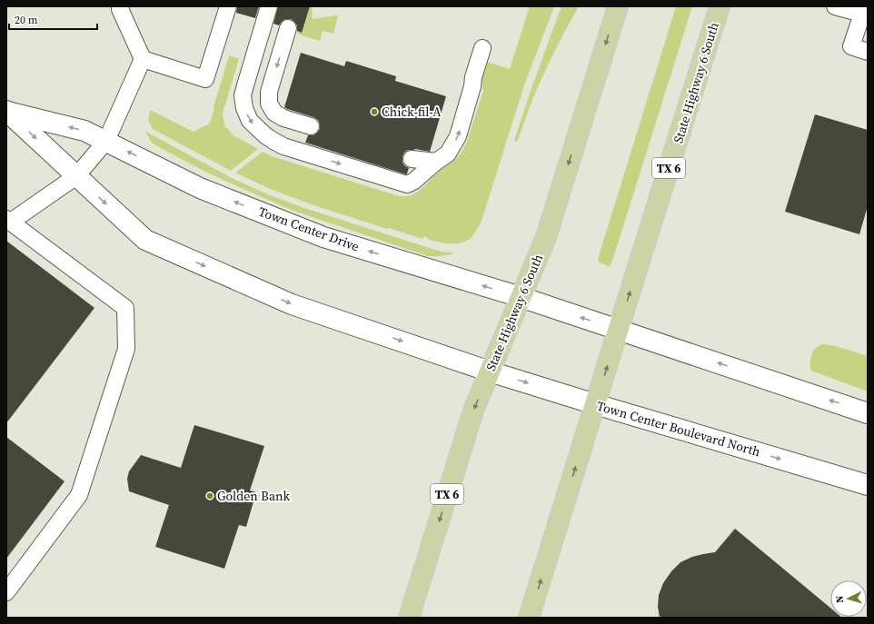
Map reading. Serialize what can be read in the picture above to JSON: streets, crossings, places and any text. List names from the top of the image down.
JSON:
{
  "streets": {
    "main road": ["State Highway 6 South", "TX 6"],
    "street": ["Town Center Drive", "Town Center Boulevard North"]
  },
  "crossings": [
    ["State Highway 6 South", "Town Center Drive"],
    ["State Highway 6 South", "Town Center Boulevard North"],
    ["Town Center Drive", "Town Center Boulevard North"]
  ],
  "places": ["Chick-fil-A", "Golden Bank"],
  "scale_bar": "20 m",
  "north": "left"
}
